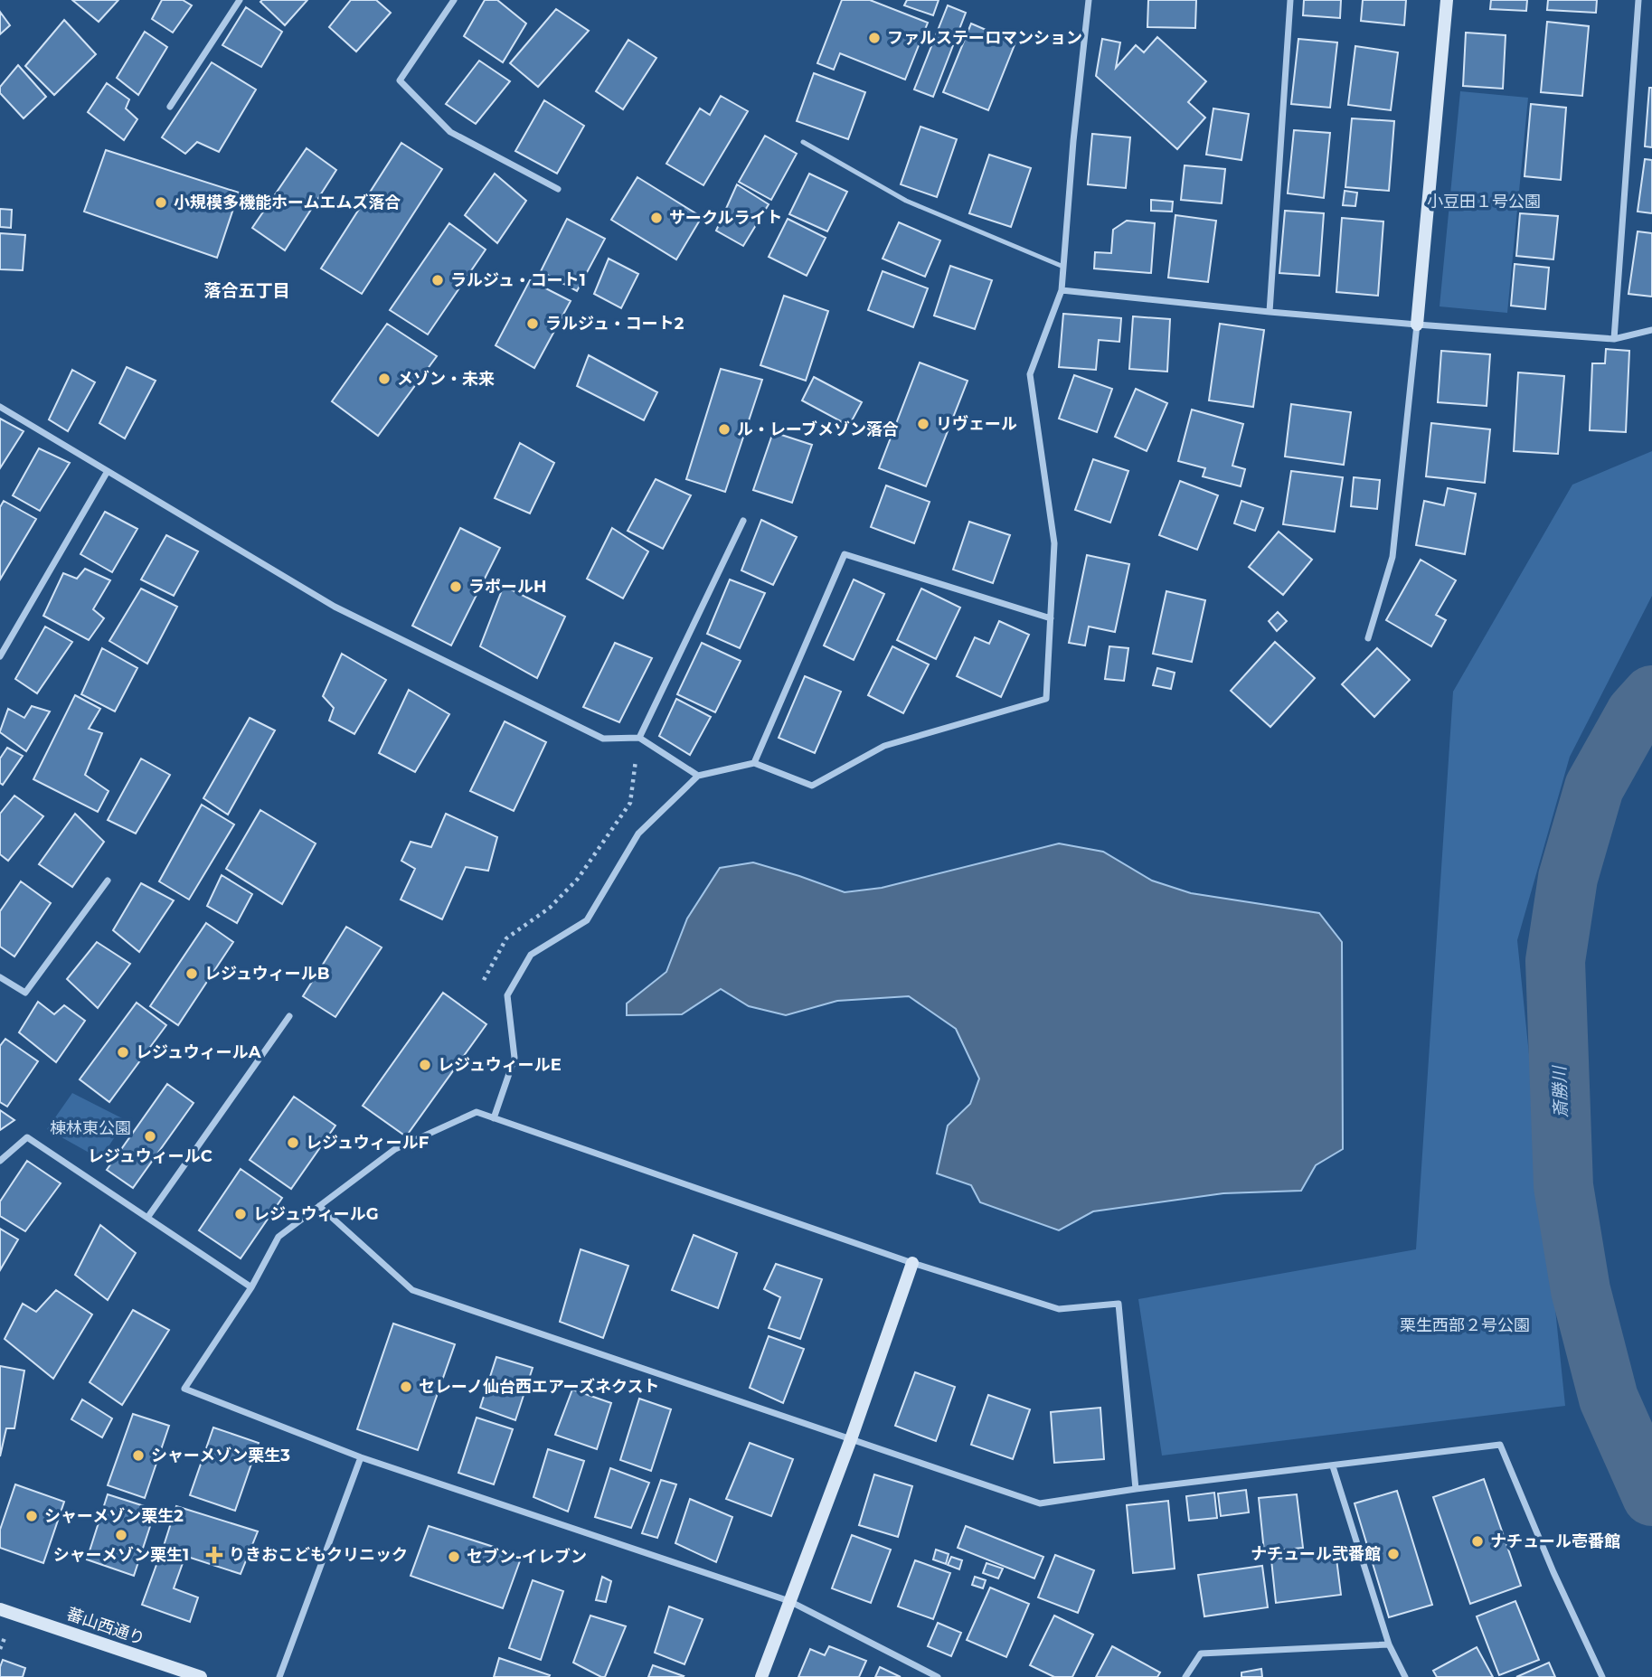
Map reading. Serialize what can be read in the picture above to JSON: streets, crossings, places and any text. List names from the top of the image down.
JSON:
{
  "streets": {
    "street": ["蕃山西通り"]
  },
  "districts": ["落合五丁目"],
  "water": ["斎勝川"],
  "parks": ["小豆田１号公園", "棟林東公園", "栗生西部２号公園"],
  "places": {
    "other": [
      "ファルステーロマンション",
      "小規模多機能ホームエムズ落合",
      "サークルライト",
      "ラルジュ・コート1",
      "ラルジュ・コート2",
      "メゾン・未来",
      "リヴェール",
      "ル・レーブメゾン落合",
      "ラポールH",
      "レジュウィールB",
      "レジュウィールA",
      "レジュウィールE",
      "レジュウィールC",
      "レジュウィールF",
      "レジュウィールG",
      "セレーノ仙台西エアーズネクスト",
      "シャーメゾン栗生3",
      "シャーメゾン栗生2",
      "シャーメゾン栗生1",
      "ナチュール壱番館",
      "ナチュール弐番館",
      "セブン-イレブン"
    ],
    "health": ["りきおこどもクリニック"]
  }
}
